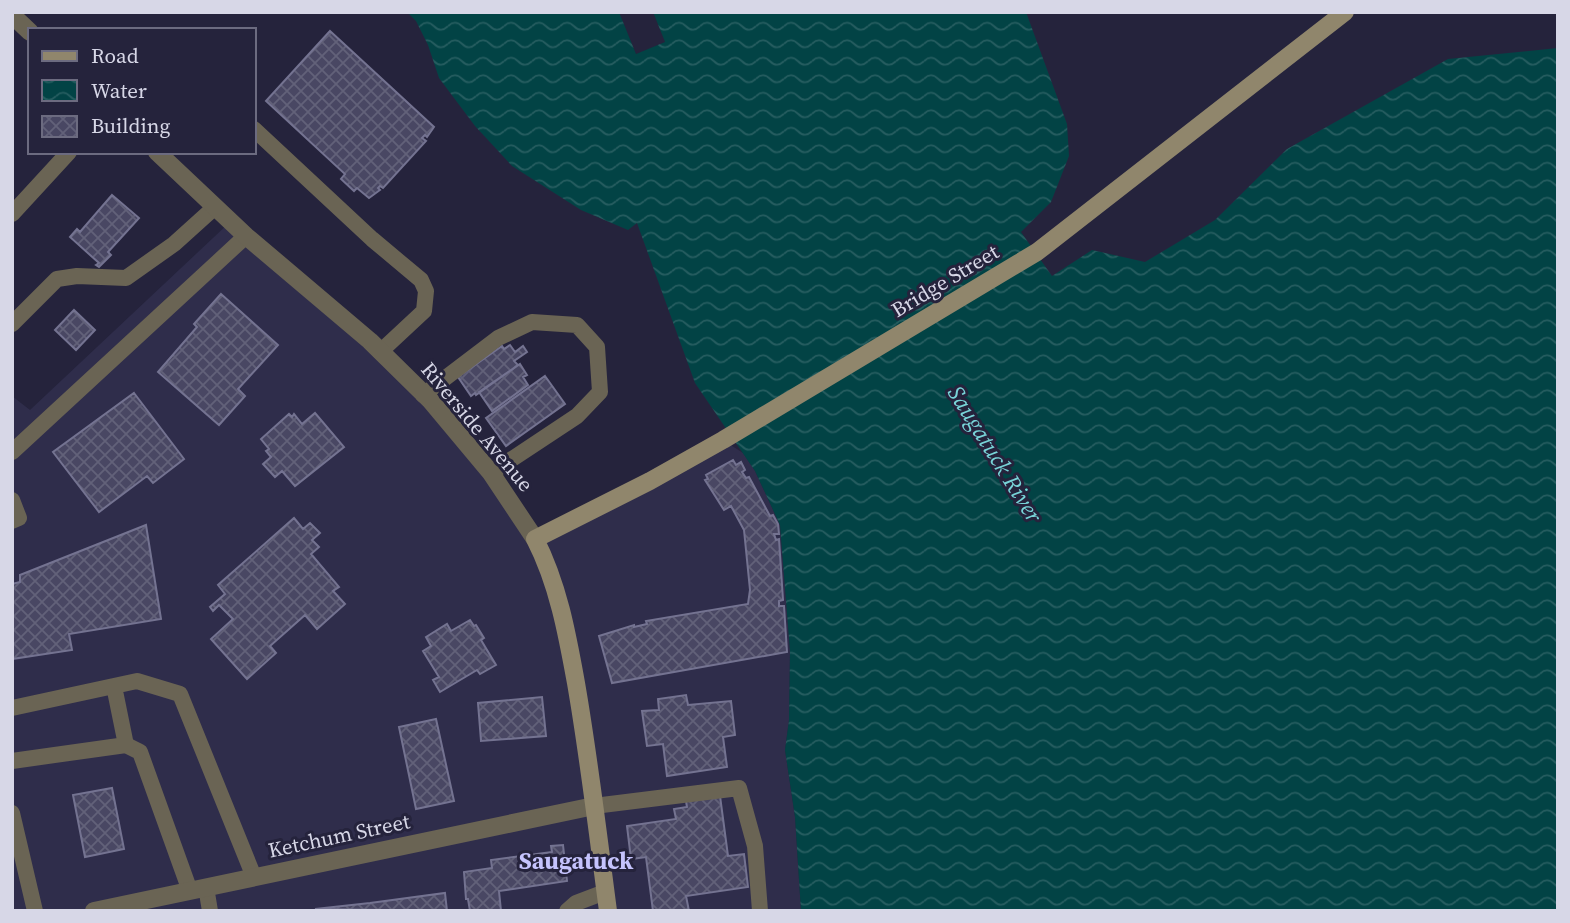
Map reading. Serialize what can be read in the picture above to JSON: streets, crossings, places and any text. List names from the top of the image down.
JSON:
{
  "streets": {
    "main road": ["Bridge Street", "Riverside Avenue"],
    "street": ["Ketchum Street"]
  },
  "crossings": [
    ["Bridge Street", "Riverside Avenue"],
    ["Riverside Avenue", "Ketchum Street"]
  ],
  "districts": ["Saugatuck"],
  "water": ["Saugatuck River"],
  "legend": ["Road", "Water", "Building"]
}
